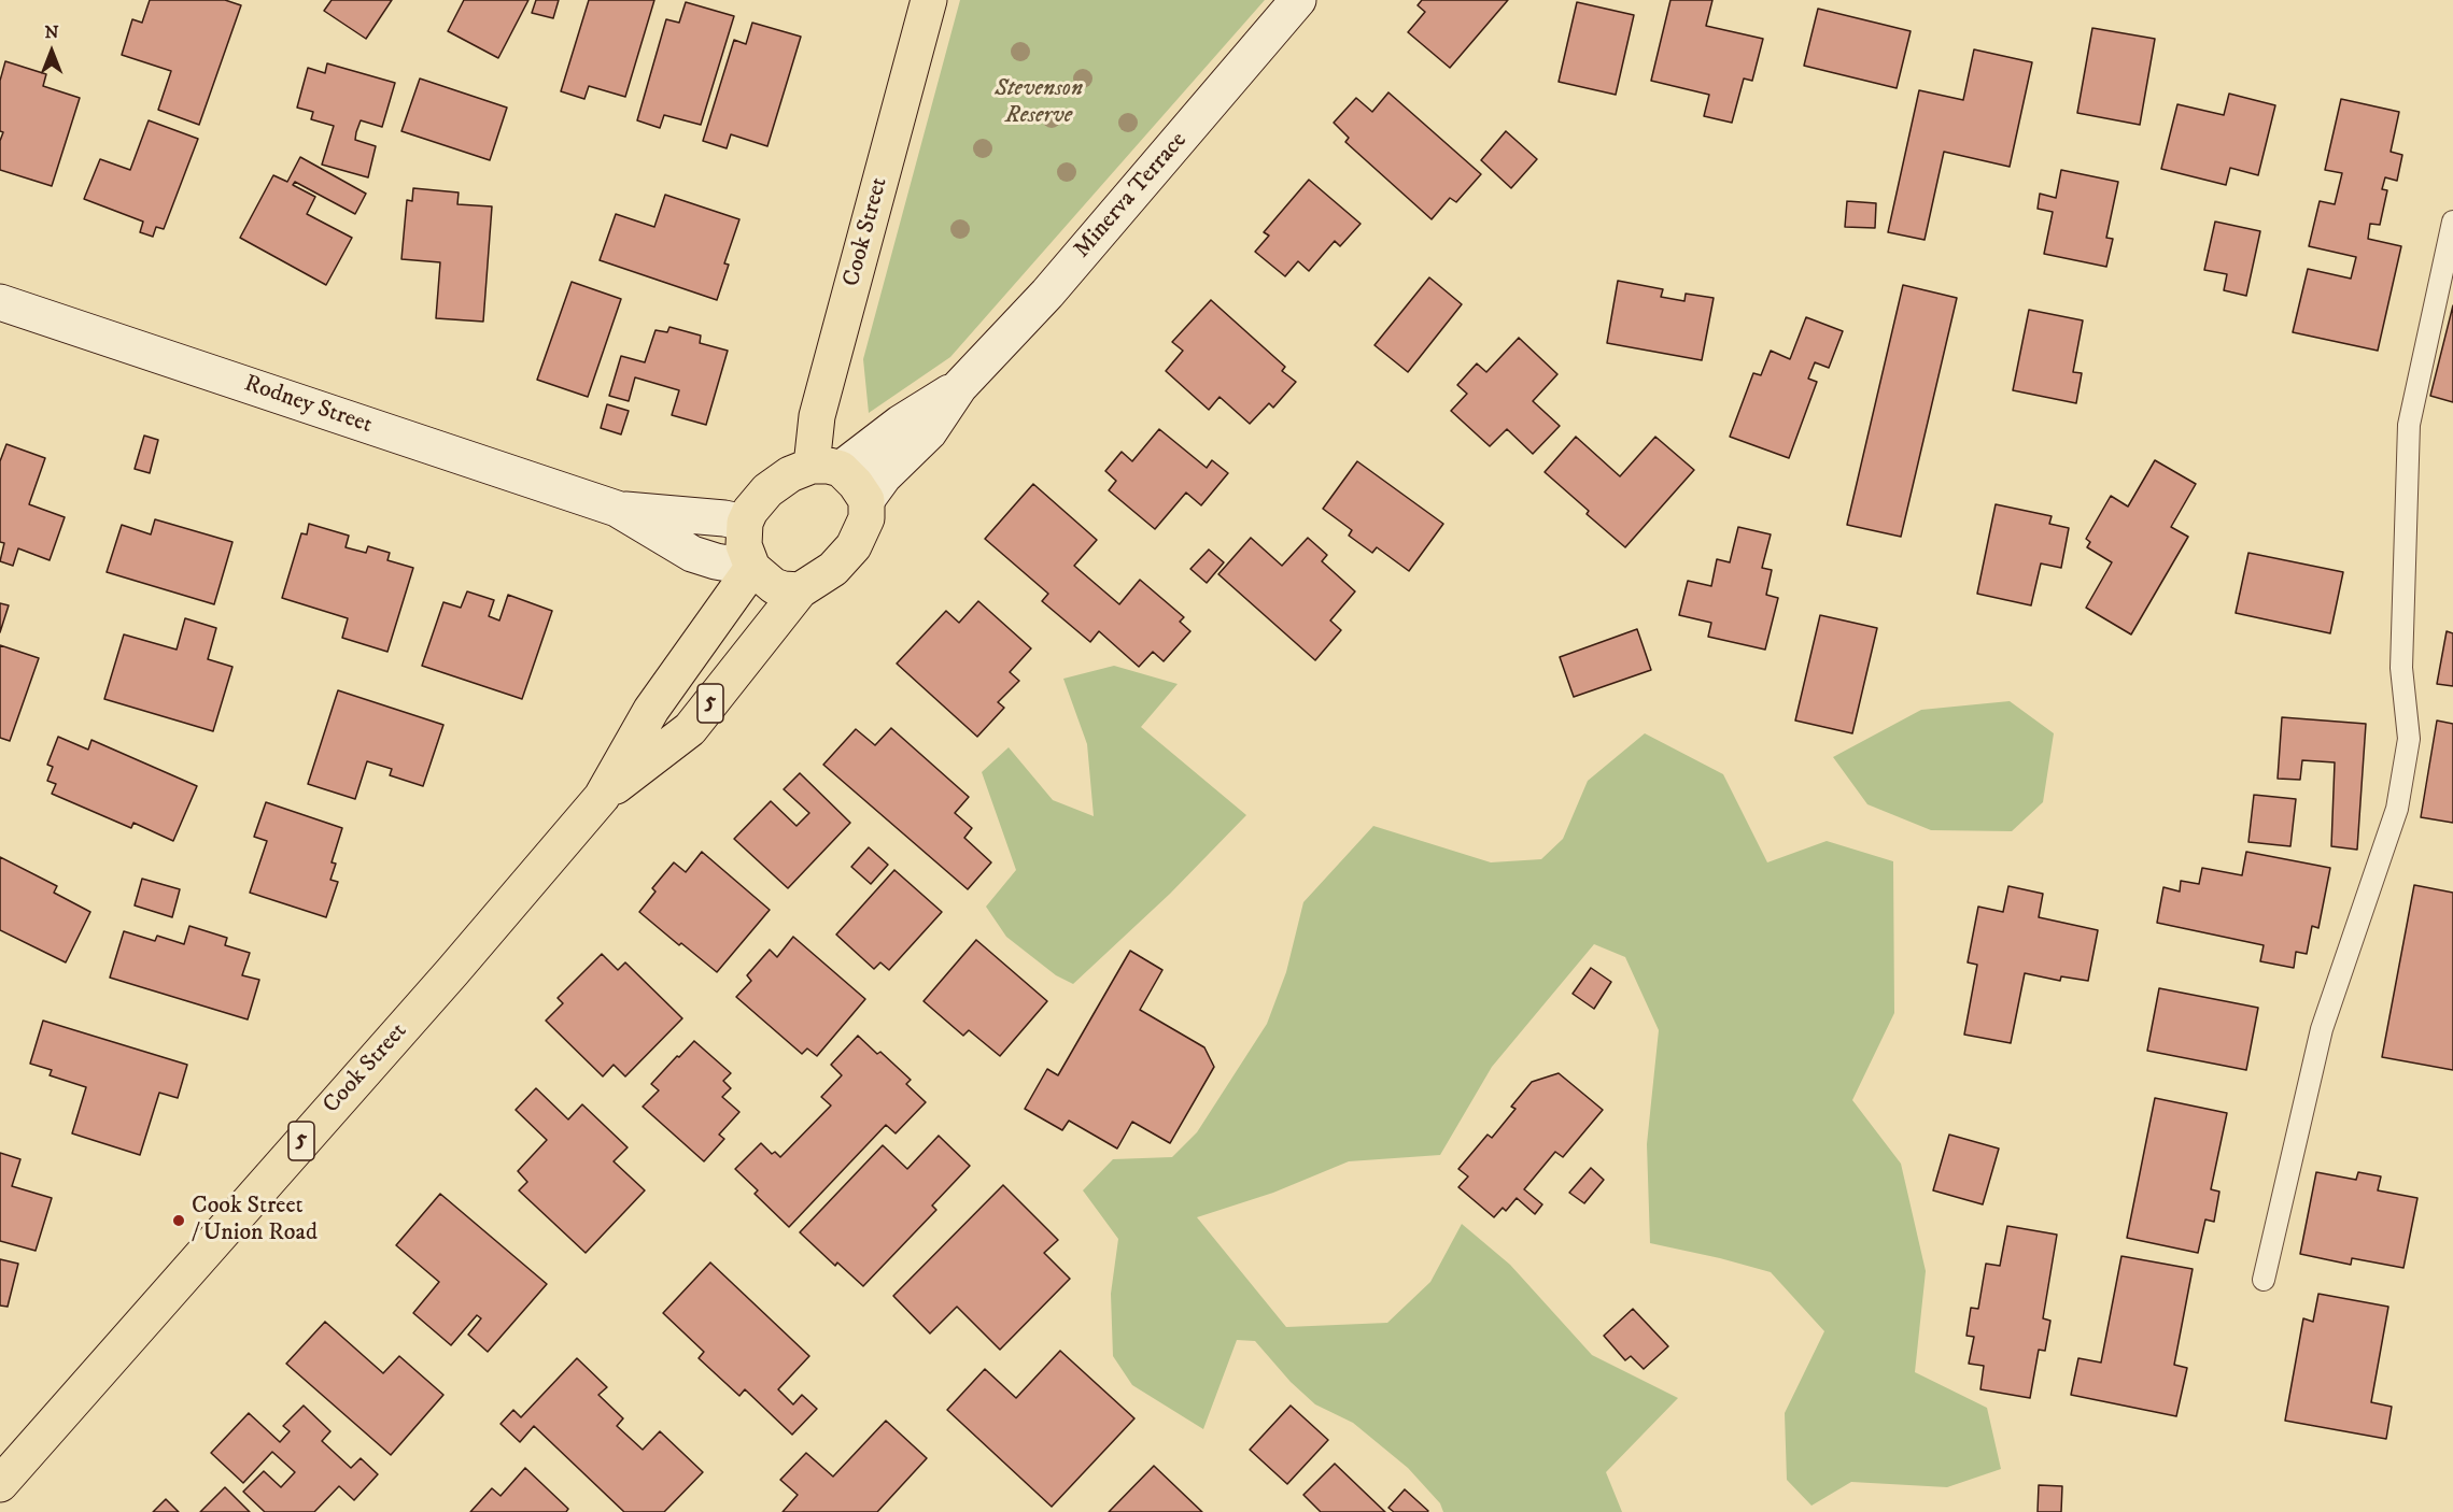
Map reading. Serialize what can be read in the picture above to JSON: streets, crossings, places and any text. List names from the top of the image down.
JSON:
{
  "streets": {
    "main road": ["Cook Street", "5"],
    "street": ["Minerva Terrace", "Rodney Street"]
  },
  "crossings": [
    ["Minerva Terrace", "Cook Street"],
    ["Minerva Terrace", "Rodney Street"],
    ["Minerva Terrace", "5"],
    ["Cook Street", "Rodney Street"],
    ["Cook Street", "5"],
    ["Rodney Street", "5"]
  ],
  "parks": ["Stevenson Reserve"],
  "places": ["Cook Street / Union Road"],
  "north": "top"
}
